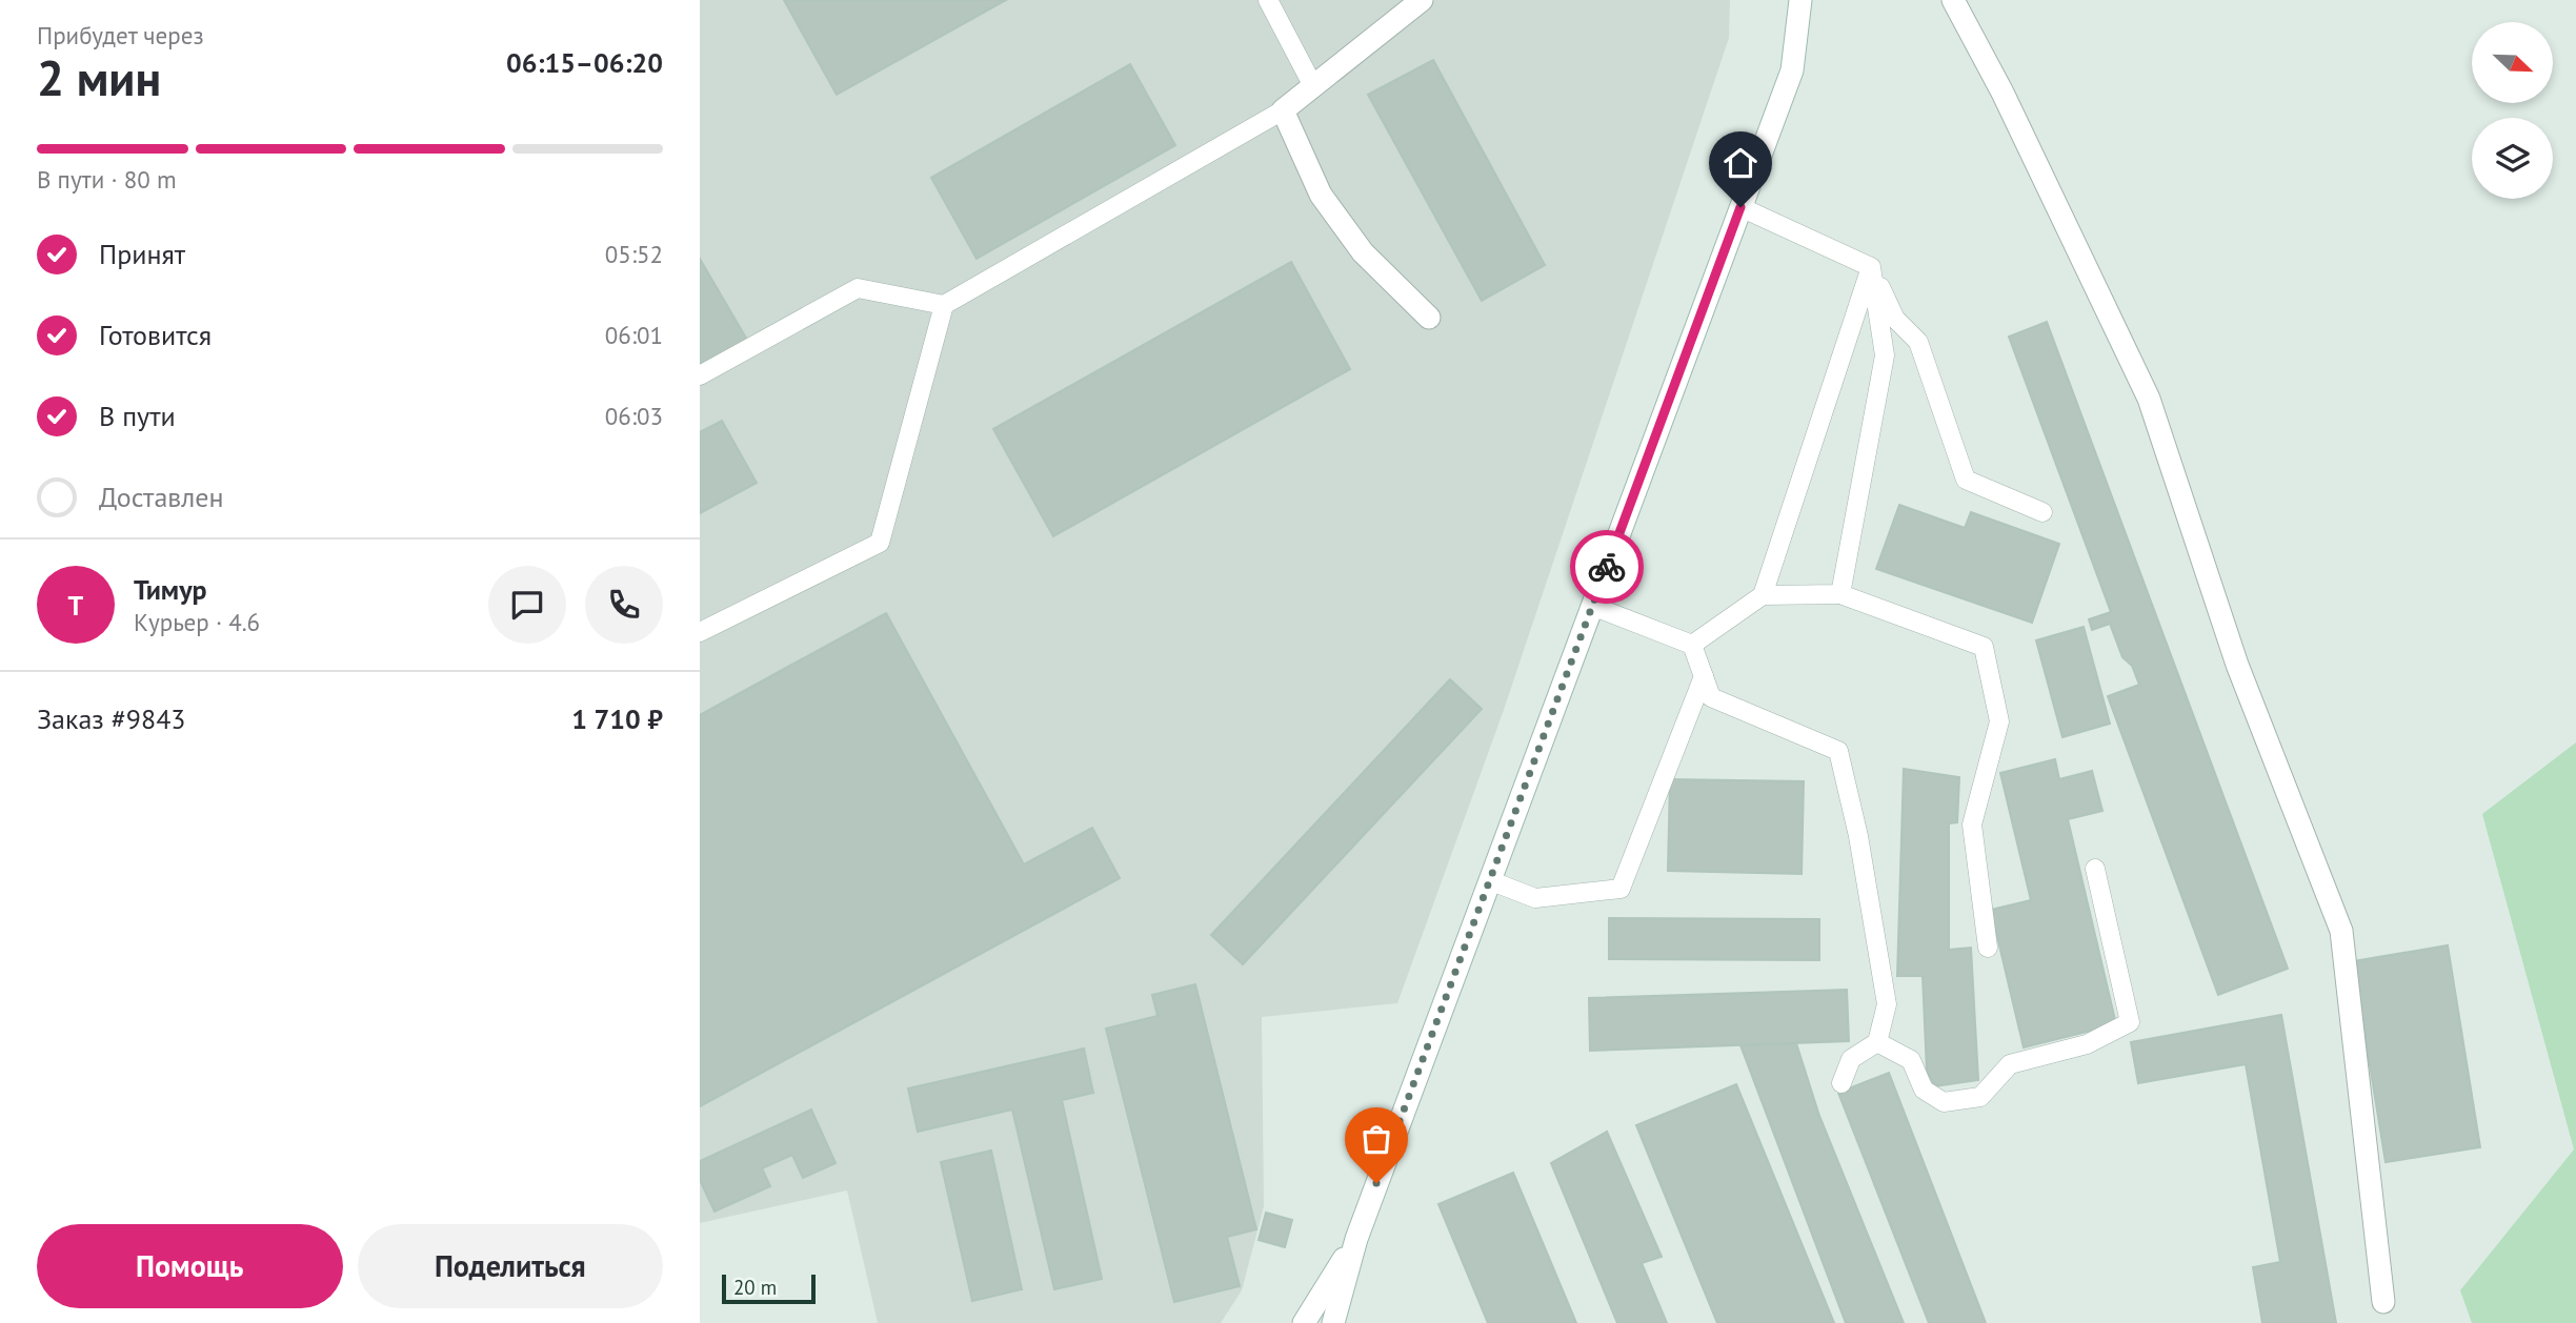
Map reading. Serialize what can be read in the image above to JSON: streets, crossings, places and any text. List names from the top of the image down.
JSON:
{
  "scale_bar": "20 m",
  "north": "bottom right",
  "page": {
    "heading": ["2 мин", "Прибудет через", "06:15–06:20"],
    "panel": [
      "Тимур",
      "Курьер · 4.6",
      "Заказ #9843",
      "1 710 ₽"
    ],
    "bar": "В пути · 80 m",
    "list": [
      ["Принят", "05:52"],
      ["Готовится", "06:01"],
      ["В пути", "06:03"],
      "Доставлен"
    ],
    "round": "Т",
    "buttons": ["Помощь", "Поделиться"],
    "scale": "20 m"
  }
}
